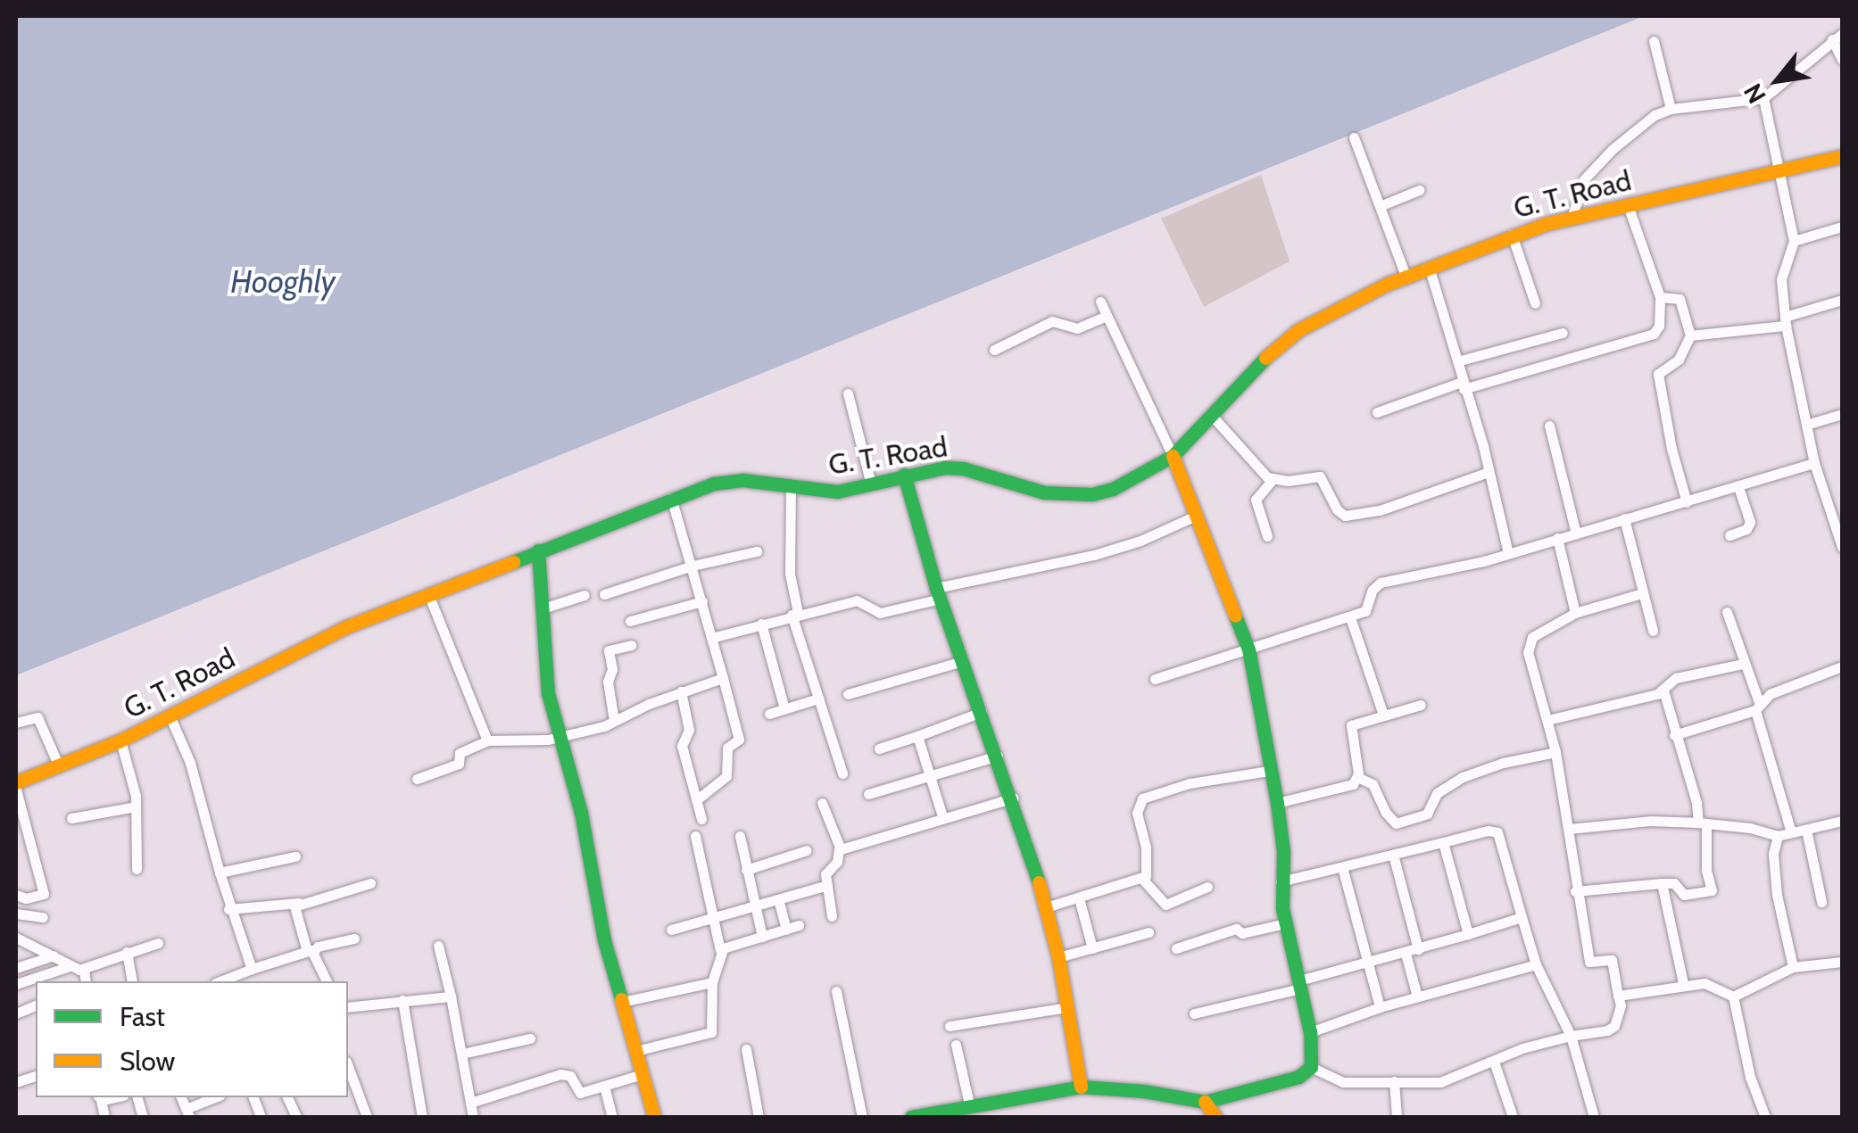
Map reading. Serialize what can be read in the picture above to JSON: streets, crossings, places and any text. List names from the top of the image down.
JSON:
{
  "streets": {
    "main road": ["G. T. Road"]
  },
  "water": ["Hooghly"],
  "legend": ["Fast", "Slow"],
  "north": "bottom left"
}
